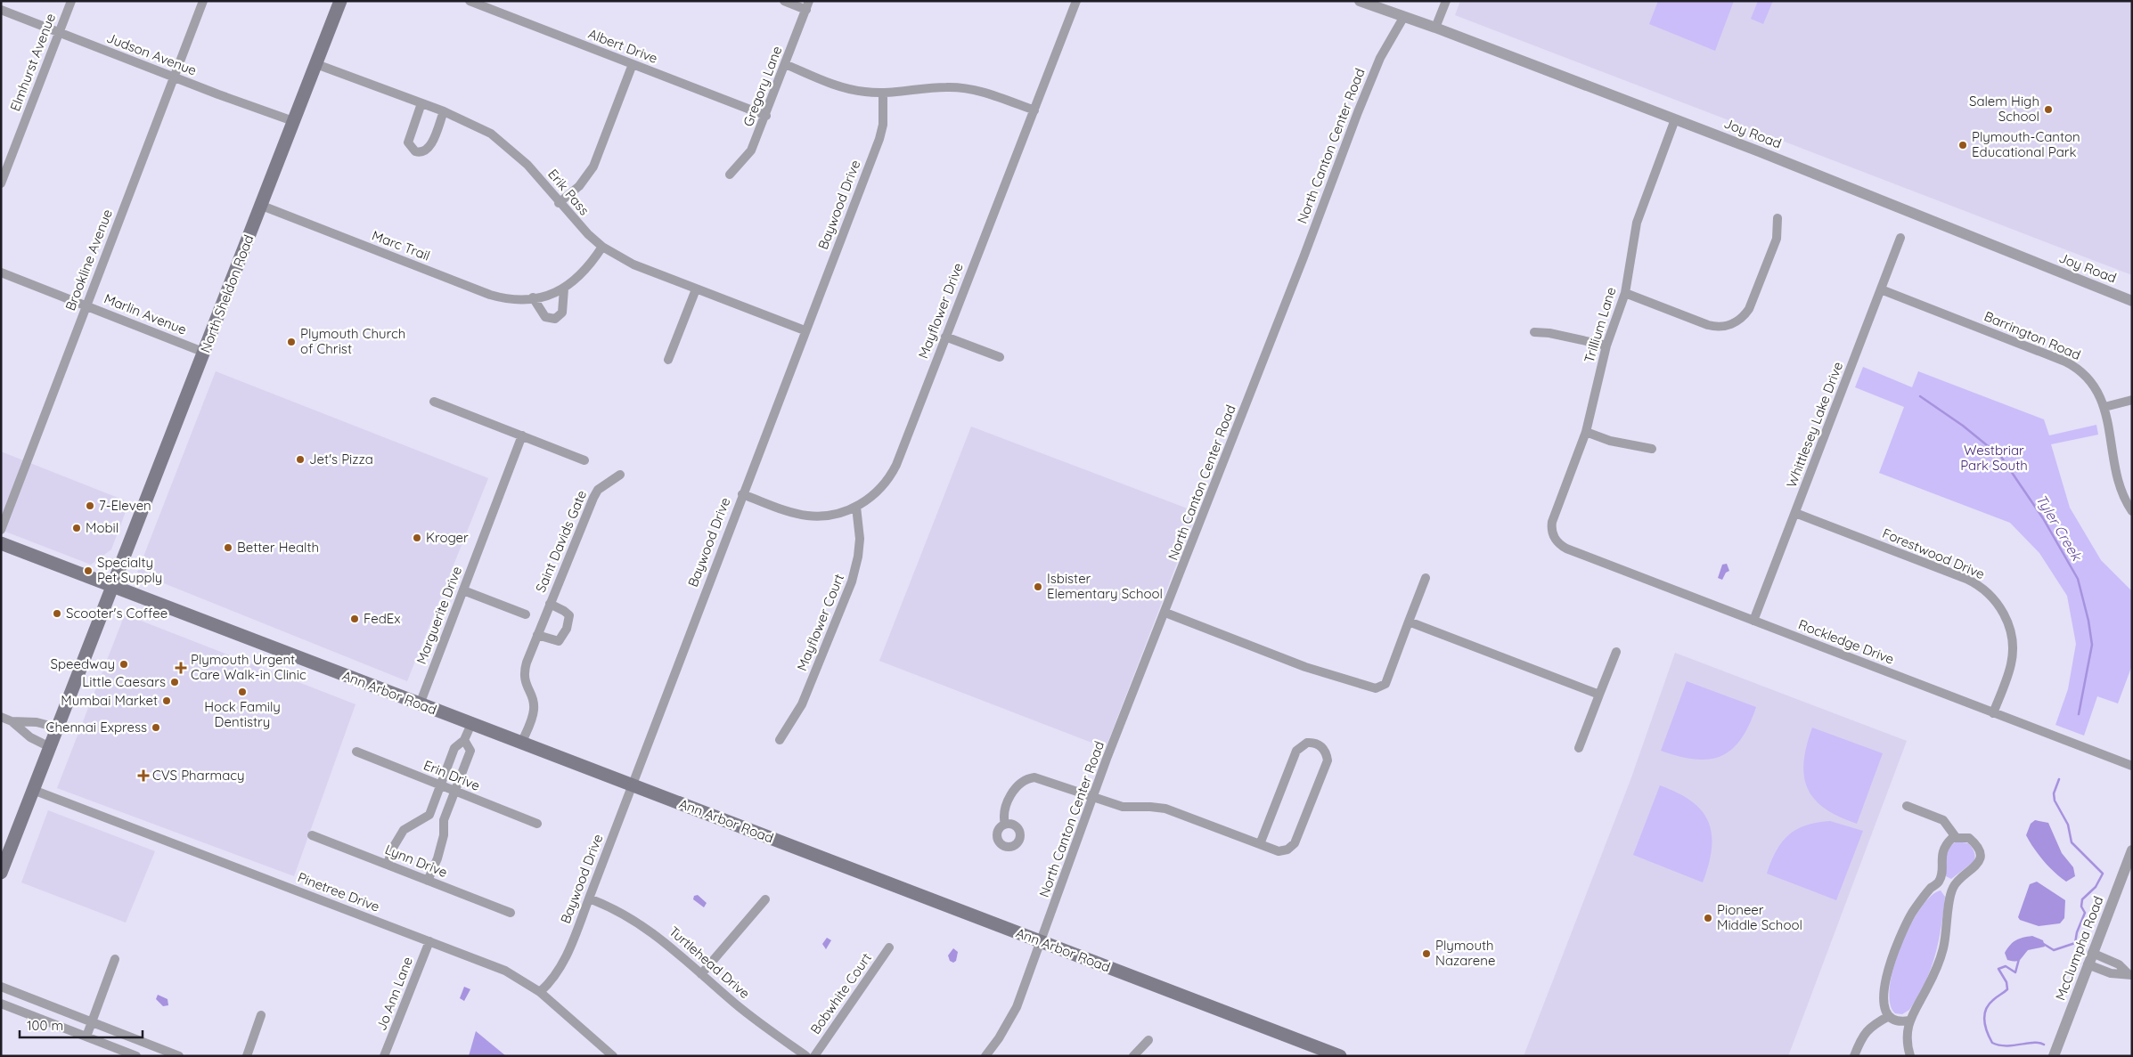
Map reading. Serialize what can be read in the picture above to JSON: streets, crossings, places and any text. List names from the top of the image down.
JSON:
{
  "streets": {
    "main road": ["North Sheldon Road", "Ann Arbor Road"],
    "street": [
      "Albert Drive",
      "Judson Avenue",
      "Elmhurst Avenue",
      "Gregory Lane",
      "Joy Road",
      "North Canton Center Road",
      "Erik Pass",
      "Baywood Drive",
      "Marc Trail",
      "Brookline Avenue",
      "Mayflower Drive",
      "Marlin Avenue",
      "Trillium Lane",
      "Barrington Road",
      "Whittlesey Lake Drive",
      "Saint Davids Gate",
      "Forestwood Drive",
      "Marguerite Drive",
      "Mayflower Court",
      "Rockledge Drive",
      "Erin Drive",
      "Lynn Drive",
      "Pinetree Drive",
      "McClumpha Road",
      "Turtlehead Drive",
      "Jo Ann Lane",
      "Bobwhite Court"
    ]
  },
  "crossings": [
    ["Albert Drive", "Gregory Lane"],
    ["Judson Avenue", "Elmhurst Avenue"],
    ["Judson Avenue", "Brookline Avenue"],
    ["Judson Avenue", "North Sheldon Road"],
    ["Joy Road", "North Canton Center Road"],
    ["Joy Road", "Trillium Lane"],
    ["North Canton Center Road", "Ann Arbor Road"],
    ["Erik Pass", "Baywood Drive"],
    ["Erik Pass", "Marc Trail"],
    ["Erik Pass", "North Sheldon Road"],
    ["Baywood Drive", "Mayflower Drive"],
    ["Baywood Drive", "Ann Arbor Road"],
    ["Baywood Drive", "Pinetree Drive"],
    ["Baywood Drive", "Turtlehead Drive"],
    ["Marc Trail", "North Sheldon Road"],
    ["Brookline Avenue", "Marlin Avenue"],
    ["North Sheldon Road", "Marlin Avenue"],
    ["North Sheldon Road", "Ann Arbor Road"],
    ["North Sheldon Road", "Pinetree Drive"],
    ["Mayflower Drive", "Mayflower Court"],
    ["Trillium Lane", "Rockledge Drive"],
    ["Barrington Road", "Whittlesey Lake Drive"],
    ["Whittlesey Lake Drive", "Forestwood Drive"],
    ["Whittlesey Lake Drive", "Rockledge Drive"],
    ["Saint Davids Gate", "Ann Arbor Road"],
    ["Forestwood Drive", "Rockledge Drive"],
    ["Marguerite Drive", "Ann Arbor Road"],
    ["Pinetree Drive", "Jo Ann Lane"]
  ],
  "water": ["Tyler Creek"],
  "parks": ["Westbriar Park South"],
  "places": {
    "other": [
      "Salem High School",
      "Plymouth-Canton Educational Park",
      "Plymouth Church of Christ",
      "Jet's Pizza",
      "7-Eleven",
      "Mobil",
      "Kroger",
      "Better Health",
      "Specialty Pet Supply",
      "Isbister Elementary School",
      "Scooter's Coffee",
      "FedEx",
      "Speedway",
      "Little Caesars",
      "Hock Family Dentistry",
      "Mumbai Market",
      "Chennai Express",
      "Pioneer Middle School",
      "Plymouth Nazarene"
    ],
    "health": ["Plymouth Urgent Care Walk-in Clinic", "CVS Pharmacy"]
  },
  "scale_bar": "100 m"
}
